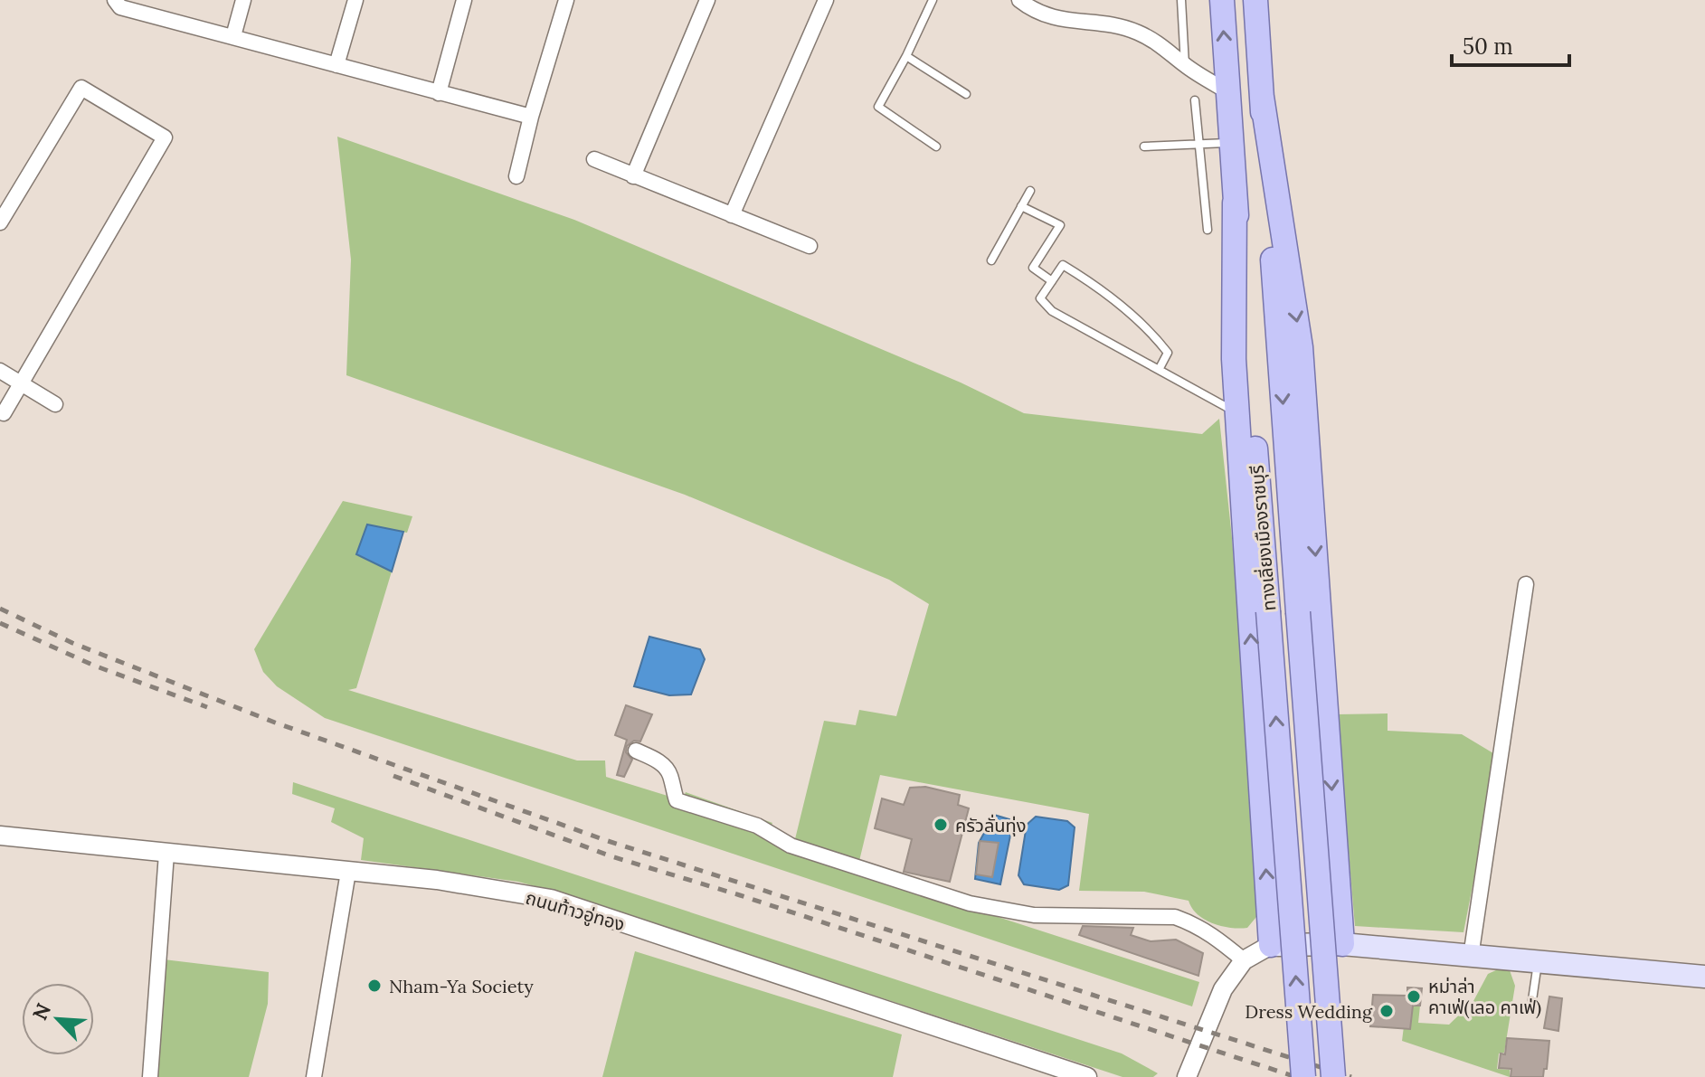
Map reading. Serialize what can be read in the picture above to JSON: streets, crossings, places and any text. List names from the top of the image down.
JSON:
{
  "streets": {
    "main road": ["ทางเลี่ยงเมืองราชบุรี"],
    "street": ["ถนนท้าวอู่ทอง"]
  },
  "places": [
    "ครัวลั่นทุ่ง",
    "Nham-Ya Society",
    "หม่าล่า คาเฟ่(เลอ คาเฟ่)",
    "Dress Wedding"
  ],
  "scale_bar": "50 m",
  "north": "top left"
}
